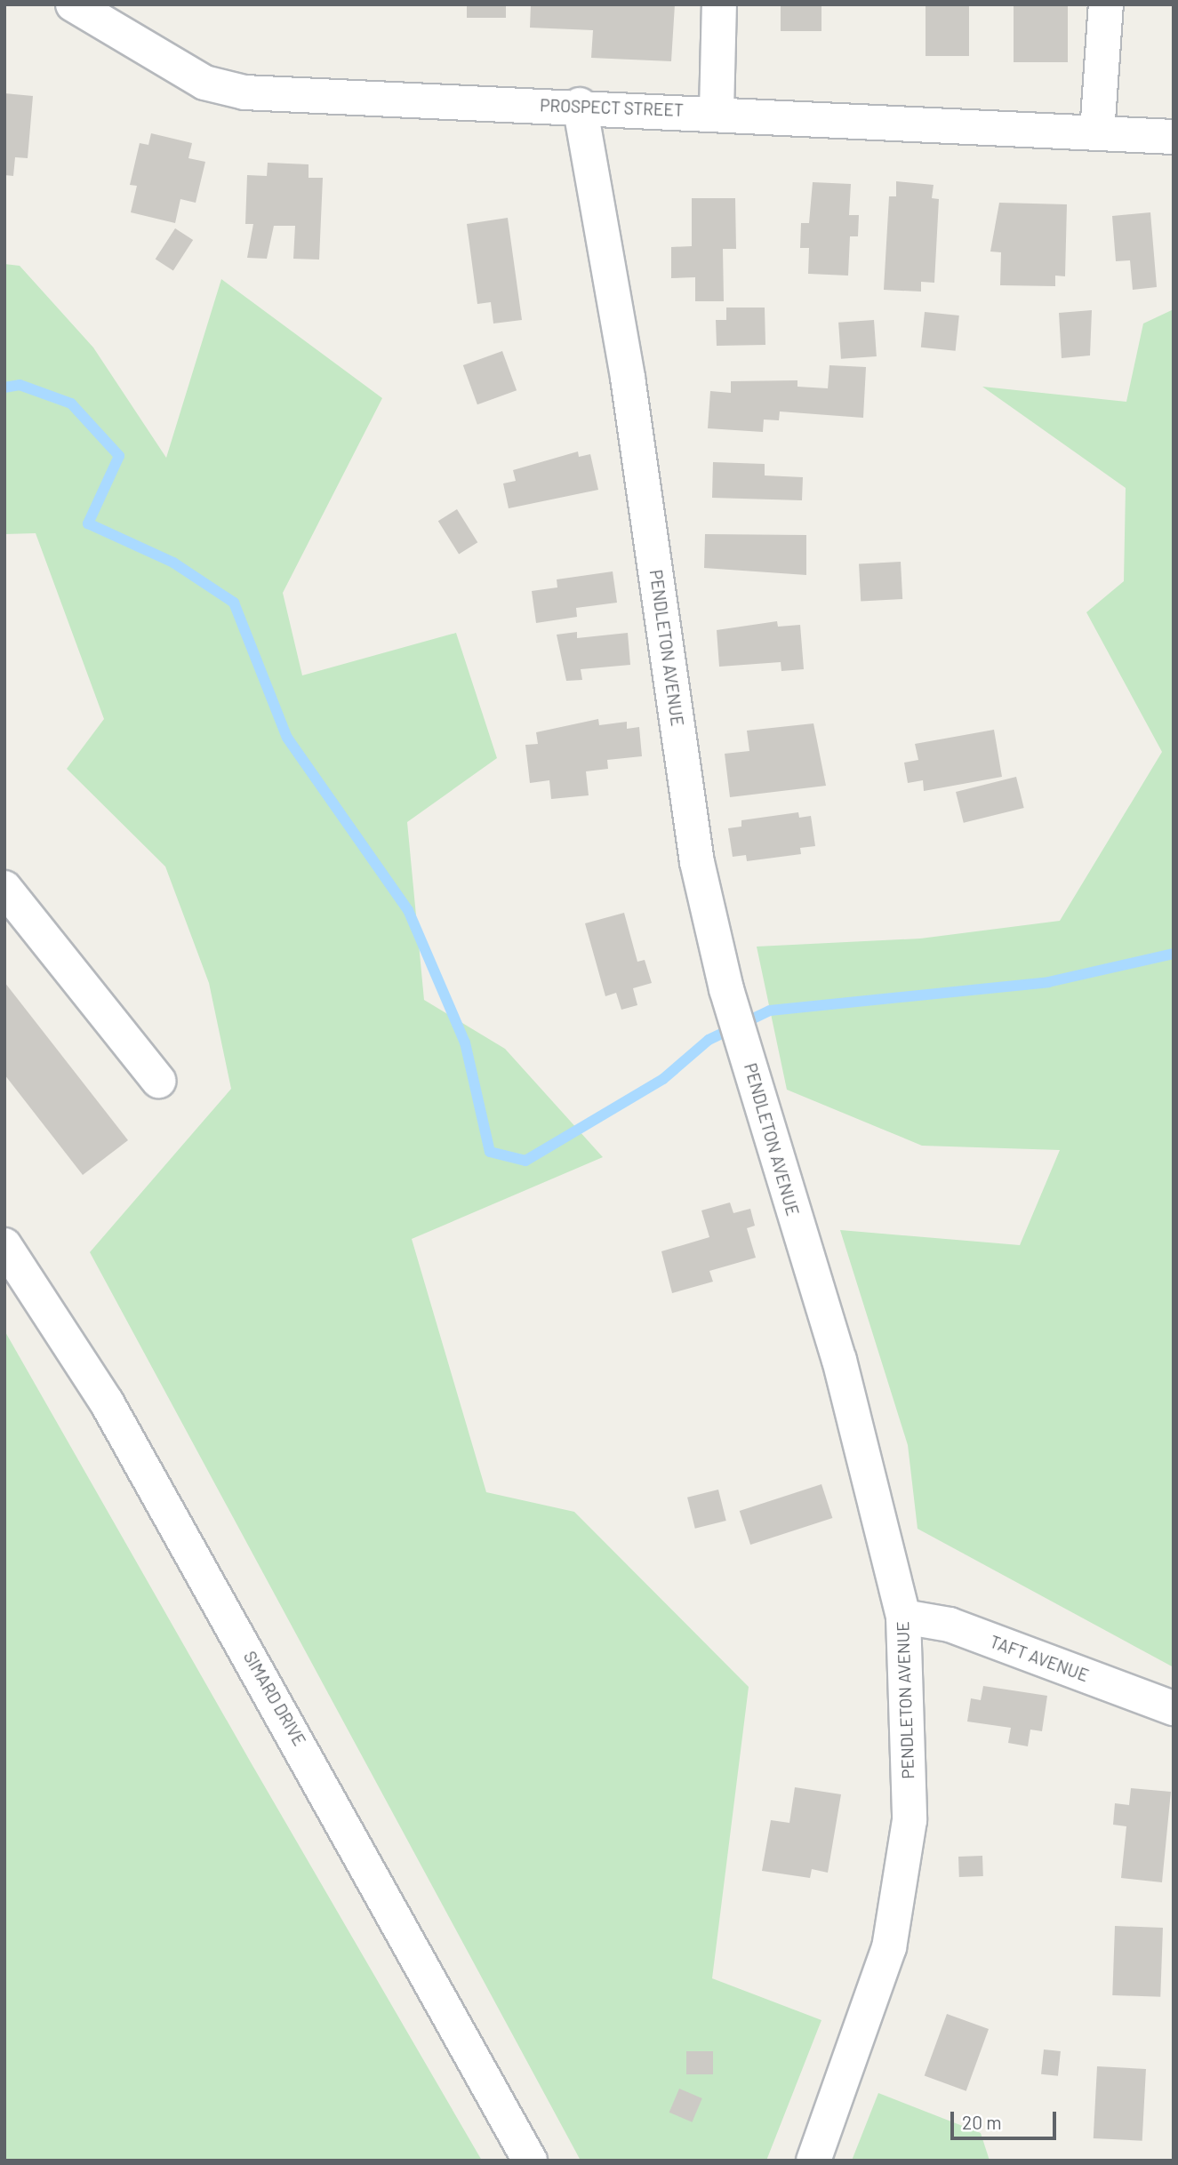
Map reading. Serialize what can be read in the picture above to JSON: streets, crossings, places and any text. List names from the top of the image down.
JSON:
{
  "streets": {
    "street": [
      "PROSPECT STREET",
      "PENDLETON AVENUE",
      "TAFT AVENUE",
      "SIMARD DRIVE"
    ]
  },
  "crossings": [
    ["PROSPECT STREET", "PENDLETON AVENUE"],
    ["PENDLETON AVENUE", "TAFT AVENUE"]
  ],
  "scale_bar": "20 m"
}
